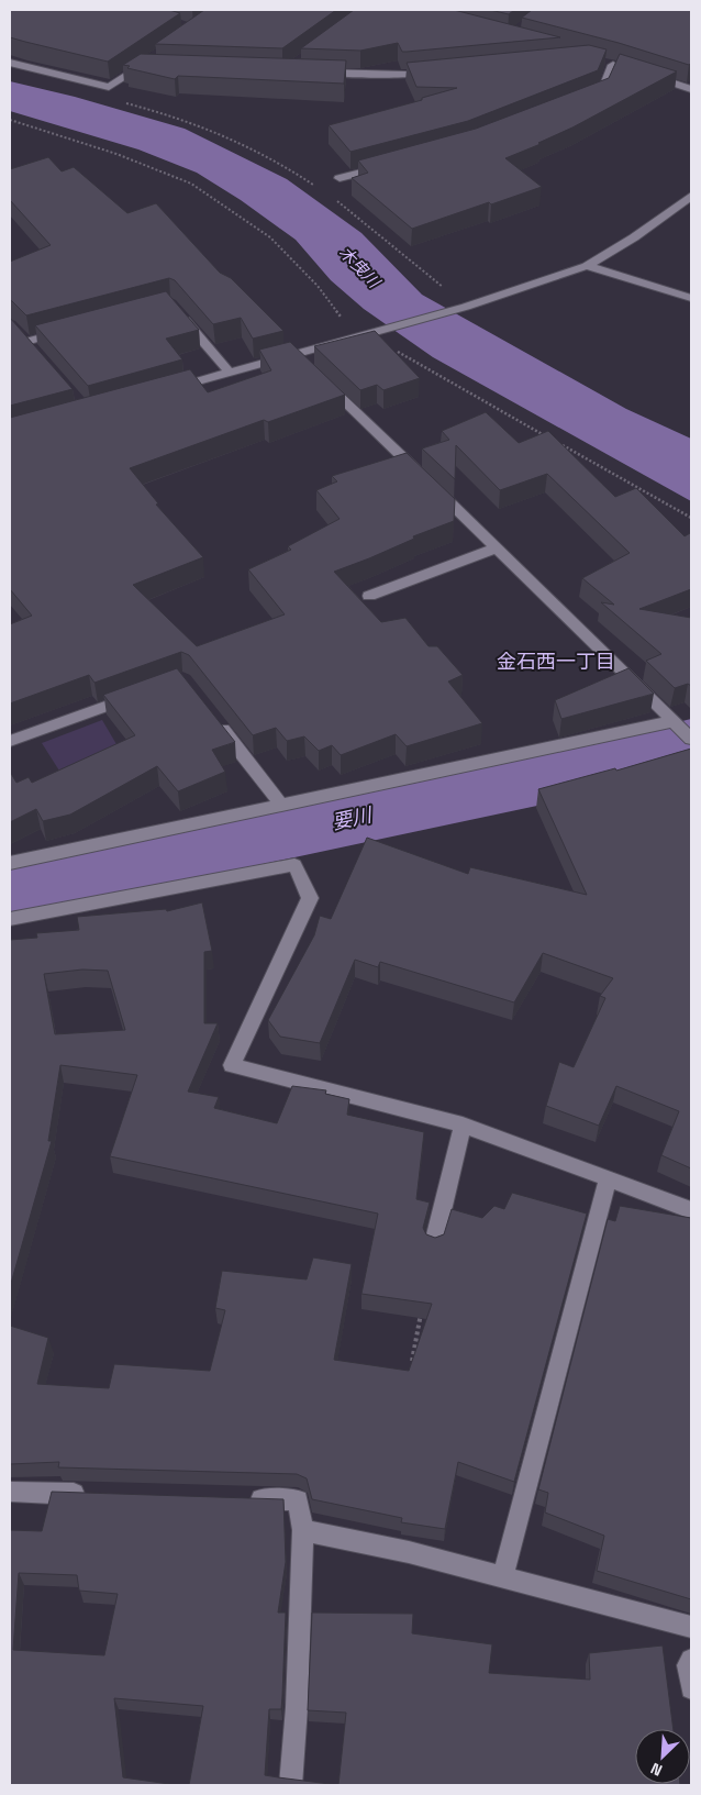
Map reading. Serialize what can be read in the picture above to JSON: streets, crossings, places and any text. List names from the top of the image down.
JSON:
{
  "districts": ["金石西一丁目"],
  "water": ["木曳川", "要川"],
  "north": "bottom left"
}
